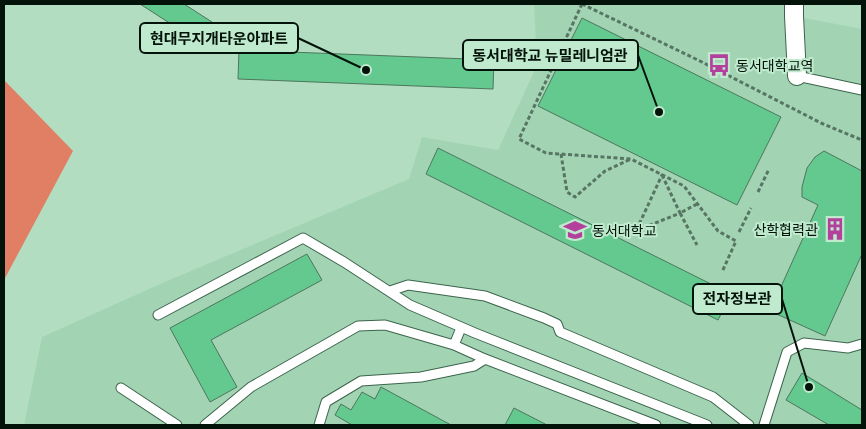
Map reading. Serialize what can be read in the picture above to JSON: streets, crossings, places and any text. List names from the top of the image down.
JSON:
{
  "places": {
    "bus stop": ["동서대학교역"],
    "other": ["현대무지개타운아파트", "동서대학교 뉴밀레니엄관", "전자정보관"],
    "building": ["산학협력관"],
    "school or university": ["동서대학교"]
  }
}
